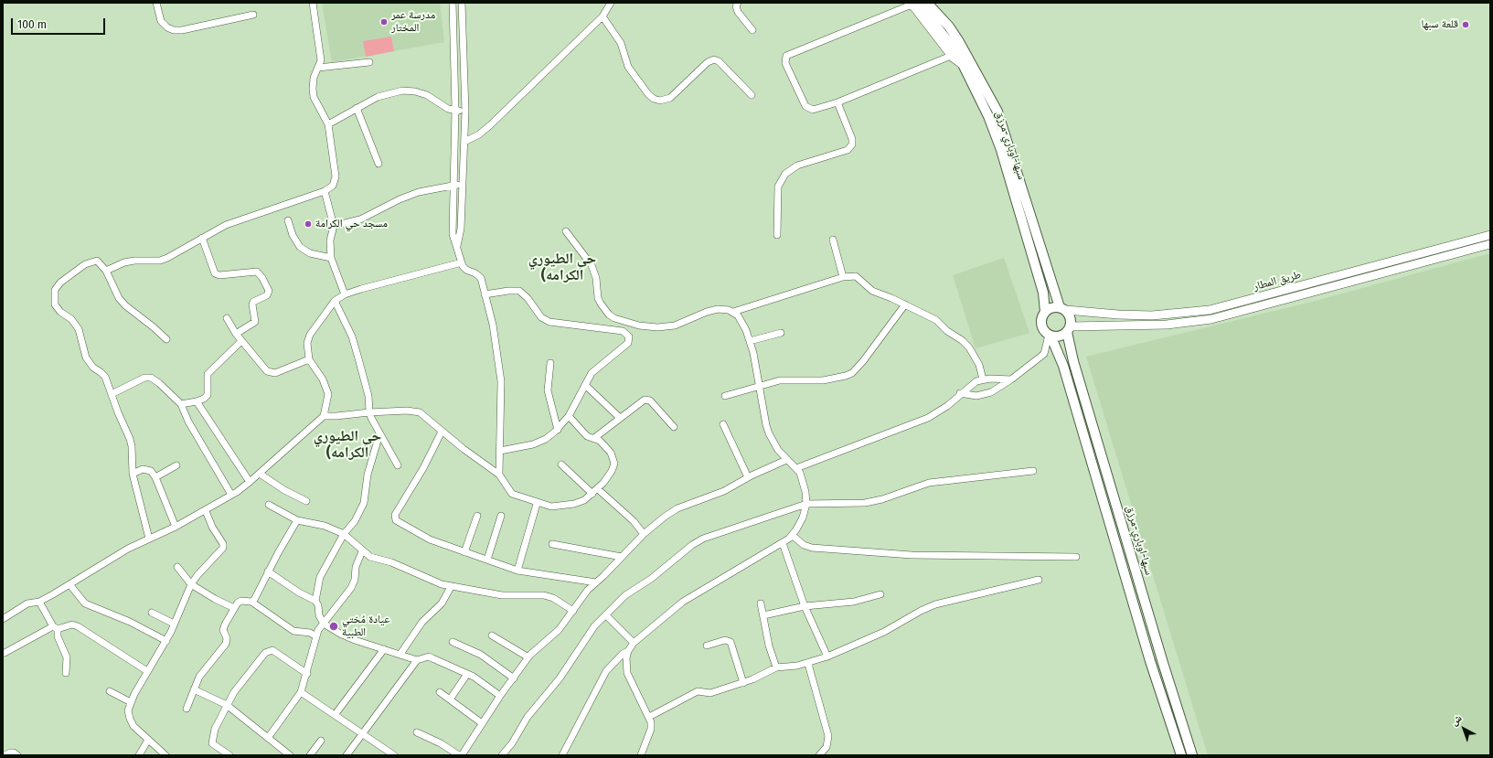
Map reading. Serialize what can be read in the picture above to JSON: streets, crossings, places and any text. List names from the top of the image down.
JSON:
{
  "streets": {
    "highway": ["سبها-اوباري-مرزق"],
    "main road": ["طريق المطار"]
  },
  "crossings": [
    ["سبها-اوباري-مرزق", "طريق المطار"]
  ],
  "districts": ["حي الطيوري (الكرامه", "حي الطيوري (الكرامه"],
  "places": [
    "مدرسة عمر المختار",
    "قلعة سبها",
    "مسجد حي الكرامة",
    "عيادة مُختي الطبية"
  ],
  "scale_bar": "100 m",
  "north": "top left"
}
